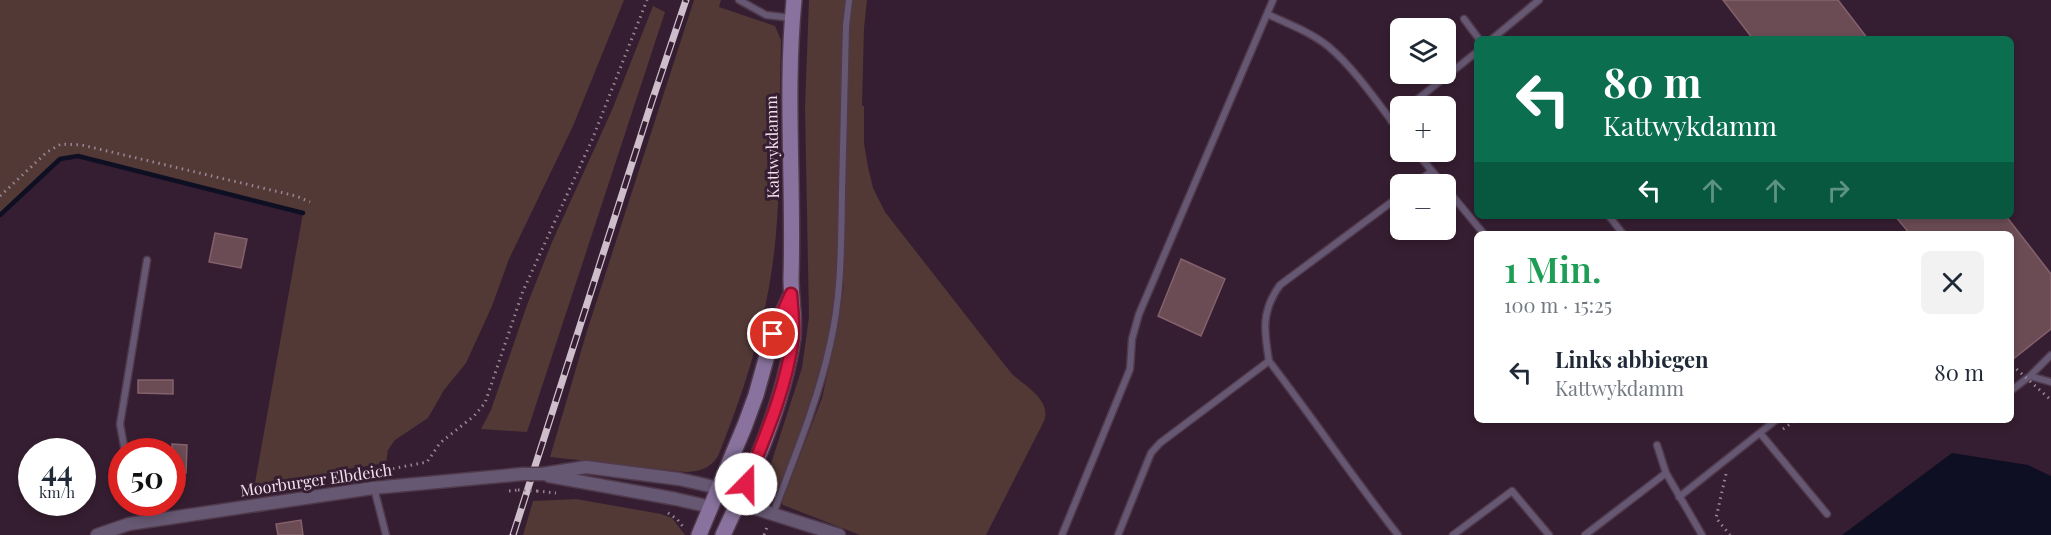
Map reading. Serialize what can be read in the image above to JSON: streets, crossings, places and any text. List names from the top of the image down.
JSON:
{
  "streets": {
    "main road": ["Kattwykdamm"],
    "street": ["Moorburger Elbdeich"]
  },
  "crossings": [
    ["Kattwykdamm", "Moorburger Elbdeich"]
  ],
  "page": {
    "map_buttons": ["+", "−"],
    "turn": ["80 m", "Kattwykdamm"],
    "heading": ["1 Min.", "100 m · 15:25"],
    "list": [
      {
        "name": "Links abbiegen",
        "note": "Kattwykdamm",
        "value": "80 m"
      }
    ],
    "speed": "44 km/h",
    "limit": "50"
  }
}
